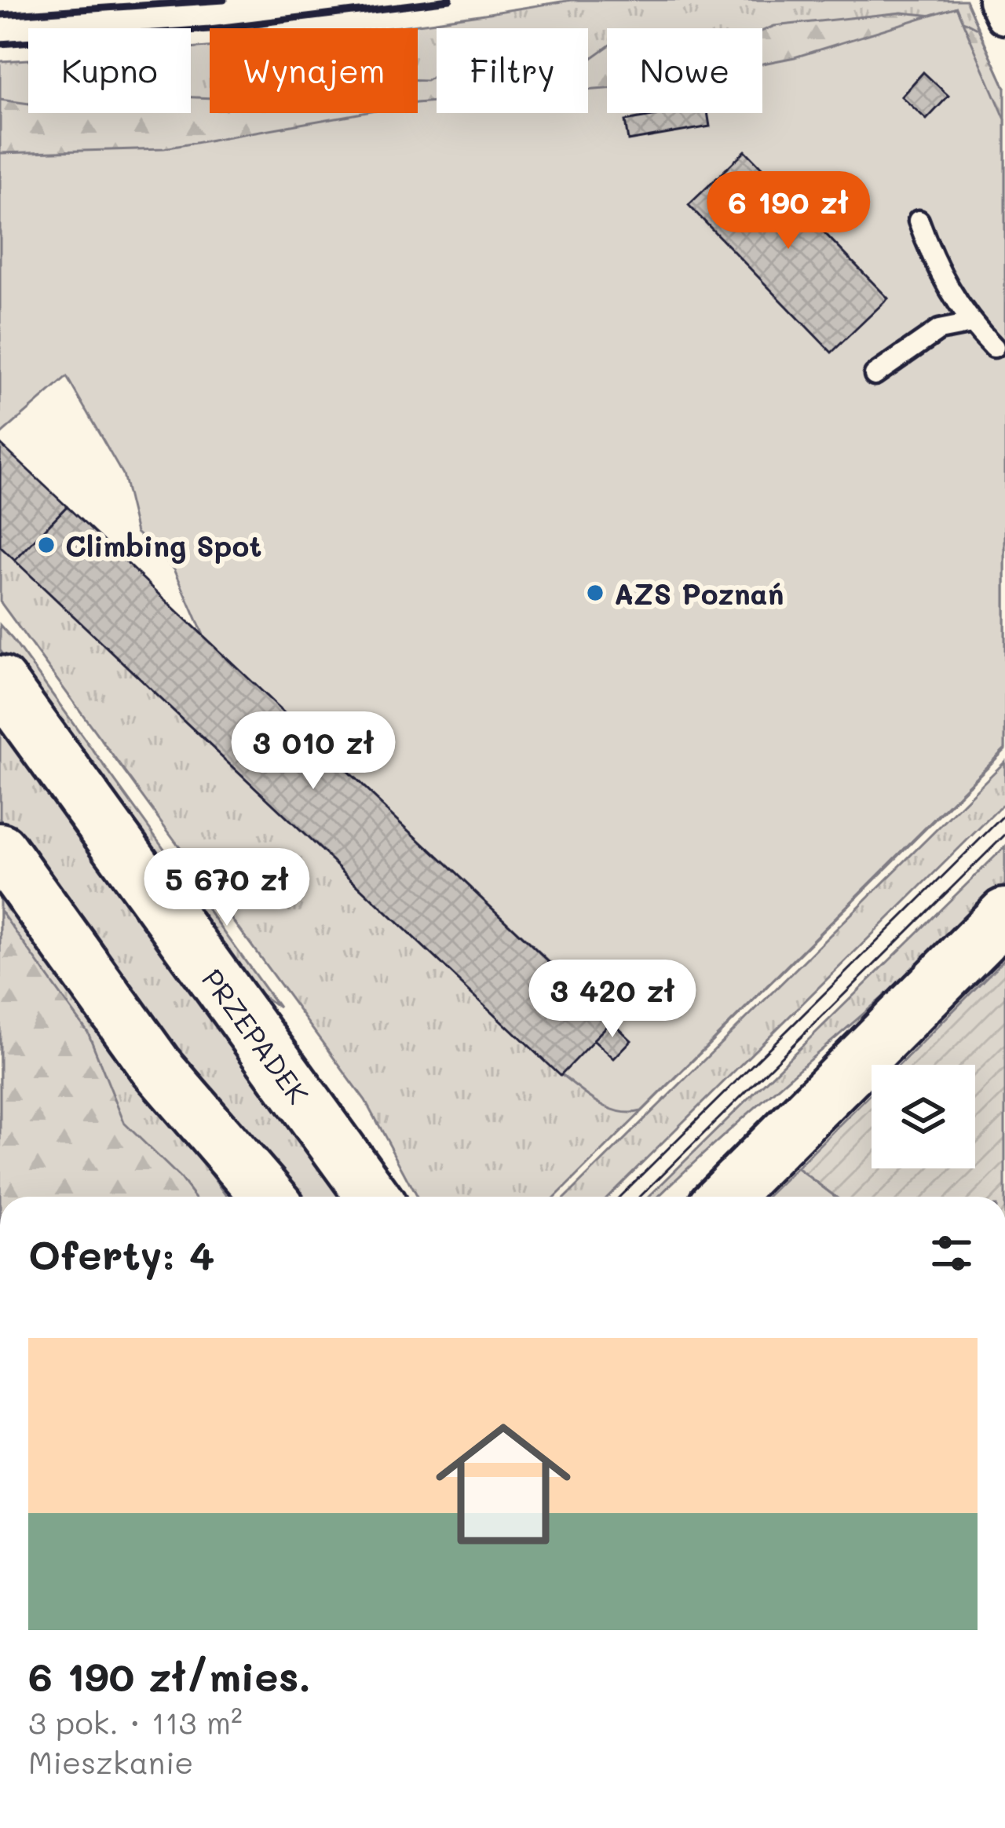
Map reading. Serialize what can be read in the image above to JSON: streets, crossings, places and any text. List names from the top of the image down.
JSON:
{
  "streets": {
    "street": ["PRZEPADEK"]
  },
  "places": ["Climbing Spot", "AZS Poznań"],
  "page": {
    "chip": [
      "Kupno",
      "Wynajem",
      "Filtry",
      "Nowe"
    ],
    "price": [
      "6 190 zł",
      "3 010 zł",
      "5 670 zł",
      "3 420 zł"
    ],
    "heading": "Oferty: 4",
    "list": [
      {
        "name": "6 190 zł/mies.",
        "note": "3 pok. · 113 m² · Mieszkanie"
      }
    ]
  }
}
